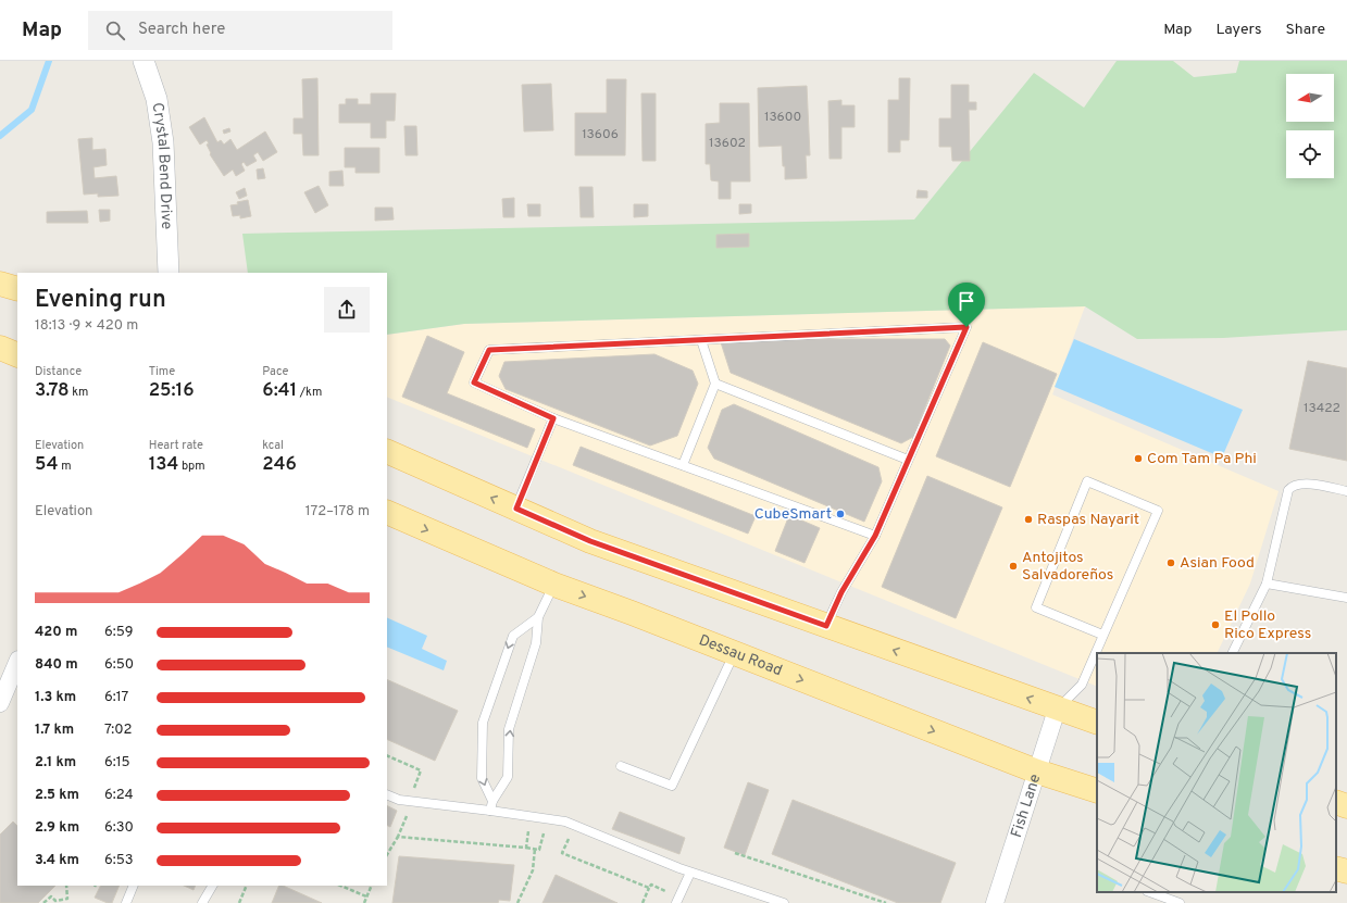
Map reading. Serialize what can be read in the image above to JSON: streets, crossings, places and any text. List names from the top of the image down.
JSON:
{
  "streets": {
    "main road": ["Dessau Road"],
    "street": ["Crystal Bend Drive", "Fish Lane"]
  },
  "crossings": [
    ["Dessau Road", "Fish Lane"]
  ],
  "places": [
    "Com Tam Pa Phi",
    "CubeSmart",
    "Raspas Nayarit",
    "Asian Food",
    "Antojitos Salvadoreños",
    "El Pollo Rico Express"
  ],
  "house_numbers": [
    "13600",
    "13606",
    "13602",
    "13422"
  ],
  "north": "left",
  "page": {
    "header": "Map",
    "search": "Search here",
    "nav": ["Map", "Layers", "Share"],
    "heading": ["Evening run", "18:13 · 9 × 420 m"],
    "stats": [
      ["Distance", "3.78 km"],
      ["Time", "25:16"],
      ["Pace", "6:41 /km"],
      ["Elevation", "54 m"],
      ["Heart rate", "134 bpm"],
      ["kcal", "246"]
    ],
    "chart": ["Elevation", "172–178 m"],
    "list": [
      {
        "name": "420 m",
        "note": "6:59"
      },
      {
        "name": "840 m",
        "note": "6:50"
      },
      {
        "name": "1.3 km",
        "note": "6:17"
      },
      {
        "name": "1.7 km",
        "note": "7:02"
      },
      {
        "name": "2.1 km",
        "note": "6:15"
      },
      {
        "name": "2.5 km",
        "note": "6:24"
      },
      {
        "name": "2.9 km",
        "note": "6:30"
      },
      {
        "name": "3.4 km",
        "note": "6:53"
      }
    ]
  }
}
